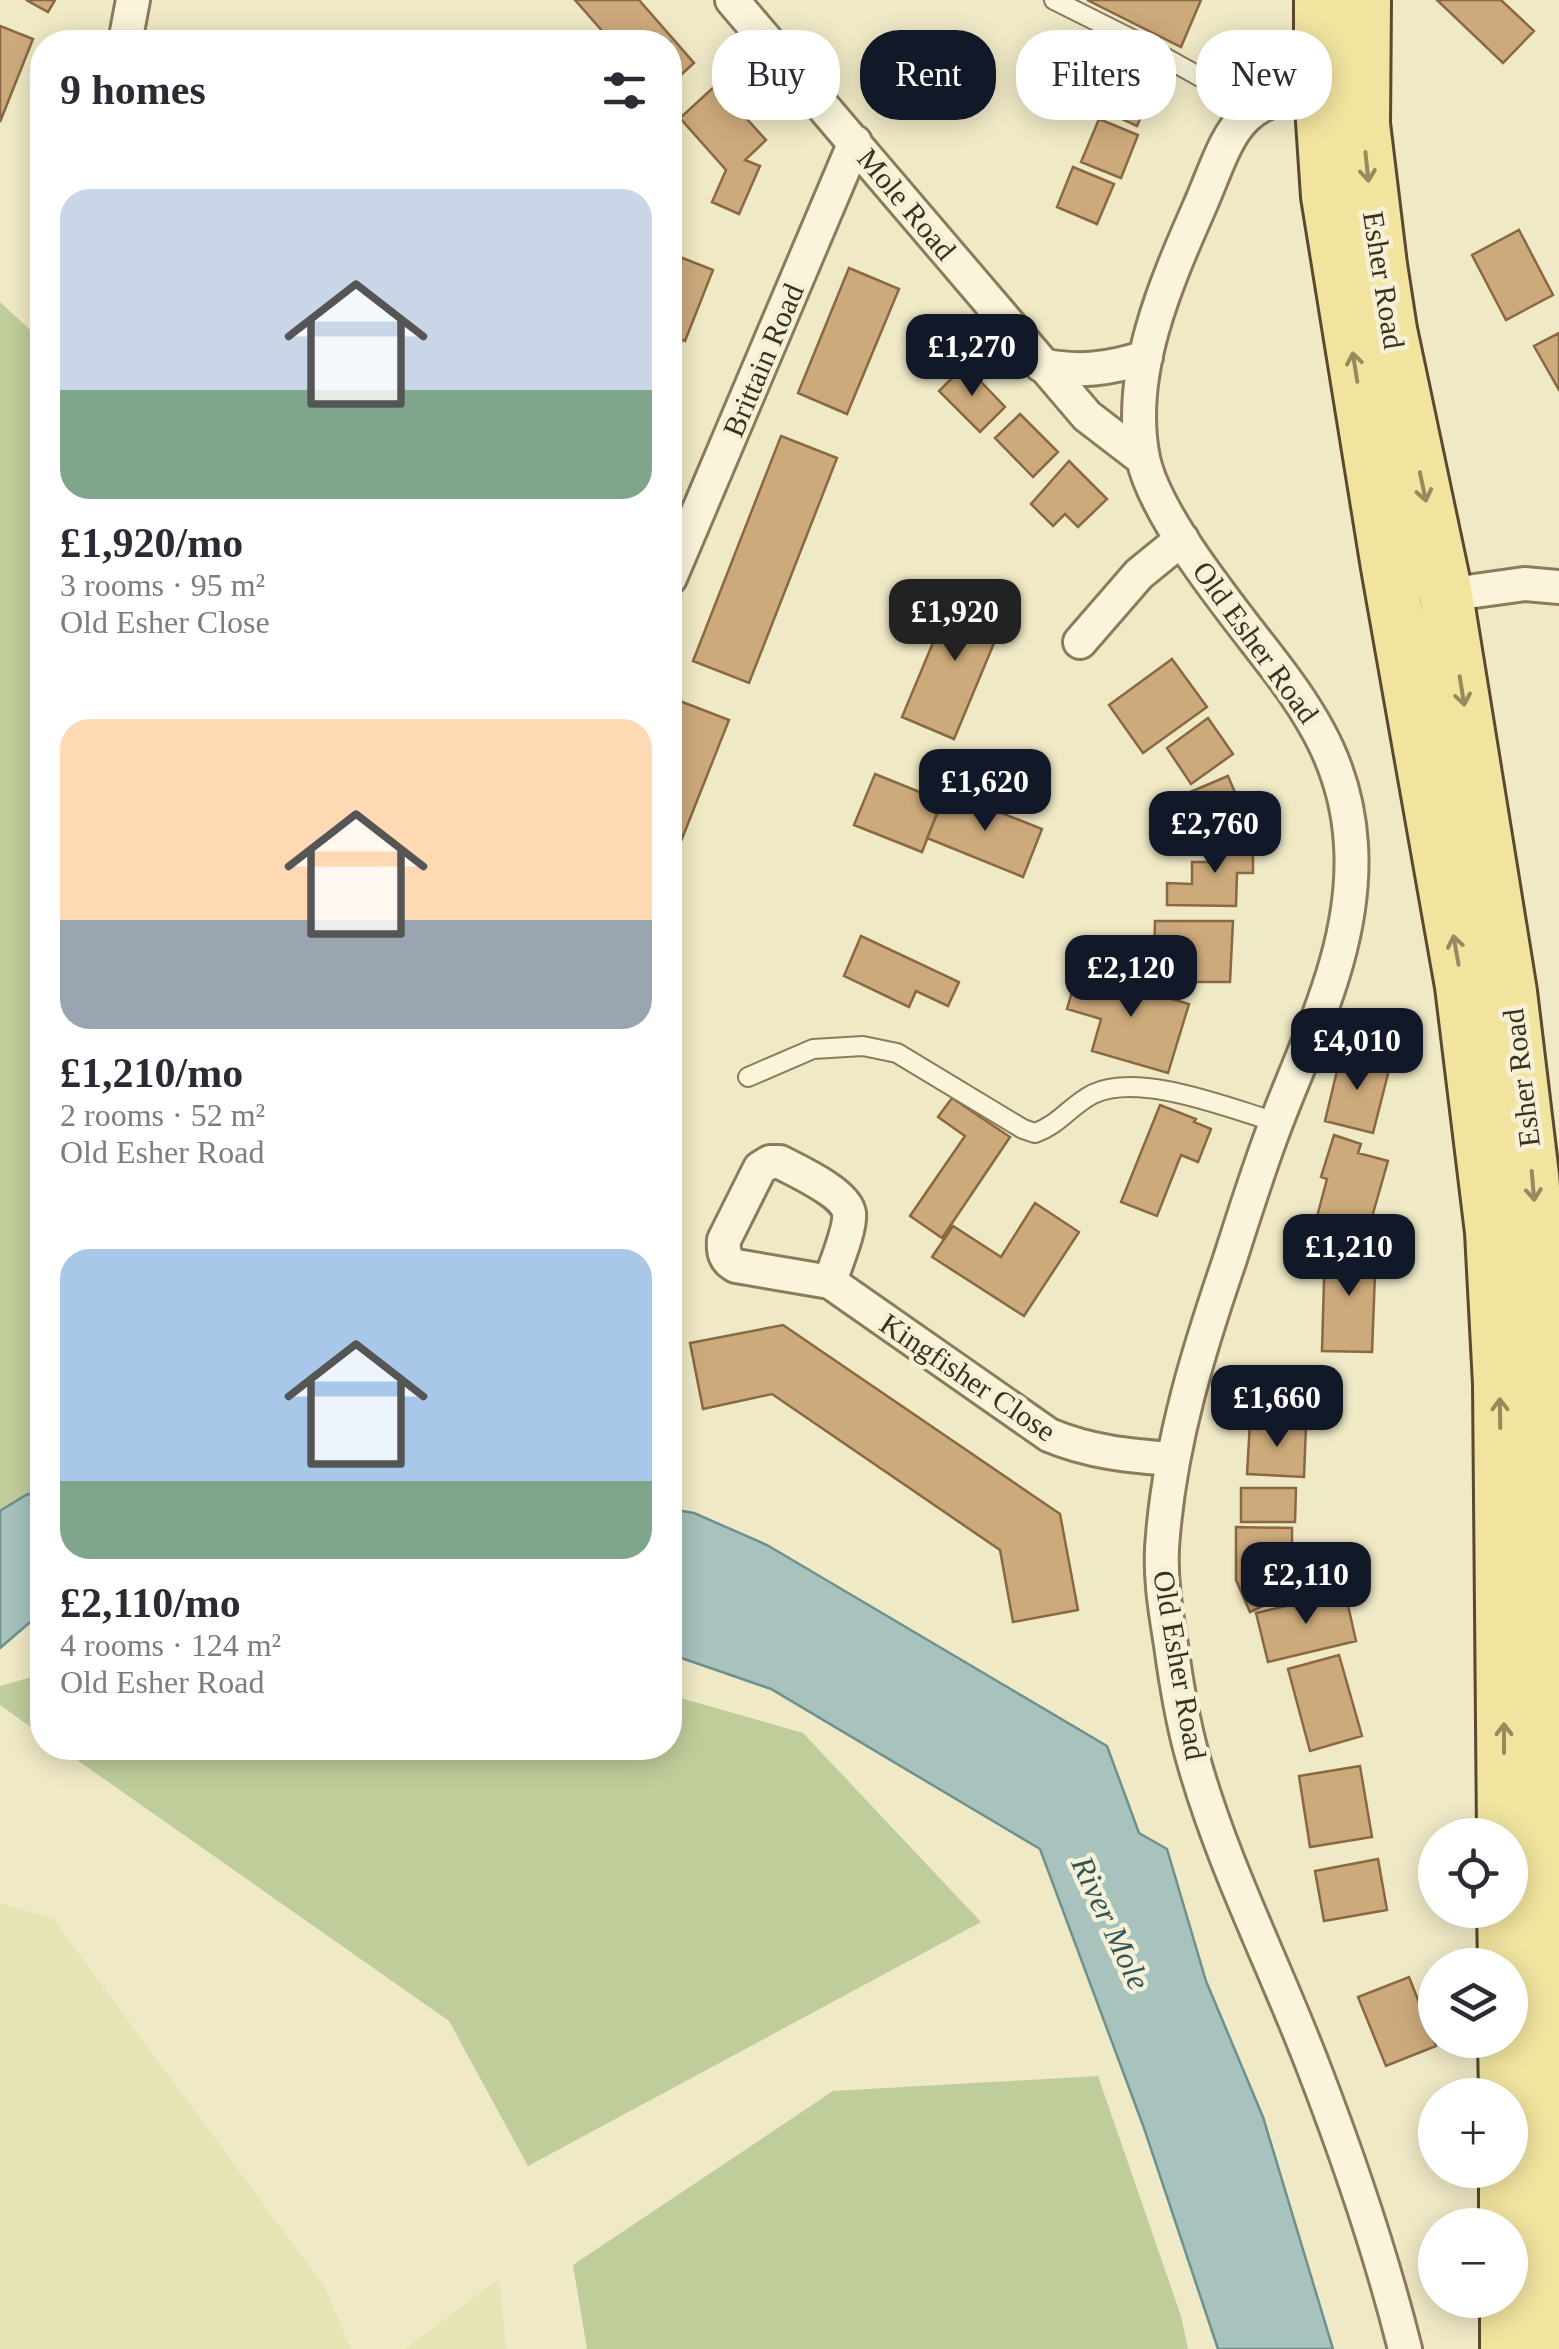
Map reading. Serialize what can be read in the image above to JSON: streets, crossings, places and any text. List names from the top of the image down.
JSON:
{
  "streets": {
    "main road": ["Esher Road"],
    "street": [
      "Mole Road",
      "Brittain Road",
      "Old Esher Road",
      "Kingfisher Close"
    ]
  },
  "crossings": [
    ["Mole Road", "Brittain Road"],
    ["Mole Road", "Old Esher Road"],
    ["Old Esher Road", "Kingfisher Close"]
  ],
  "water": ["River Mole"],
  "page": {
    "chip": [
      "Buy",
      "Rent",
      "Filters",
      "New"
    ],
    "heading": "9 homes",
    "list": [
      {
        "name": "£1,920/mo",
        "note": "3 rooms · 95 m² · Old Esher Close"
      },
      {
        "name": "£1,210/mo",
        "note": "2 rooms · 52 m² · Old Esher Road"
      },
      {
        "name": "£2,110/mo",
        "note": "4 rooms · 124 m² · Old Esher Road"
      }
    ],
    "price": [
      "£1,270",
      "£1,920",
      "£1,620",
      "£2,760",
      "£2,120",
      "£4,010",
      "£1,210",
      "£1,660",
      "£2,110"
    ],
    "map_buttons": ["+", "−"]
  }
}
